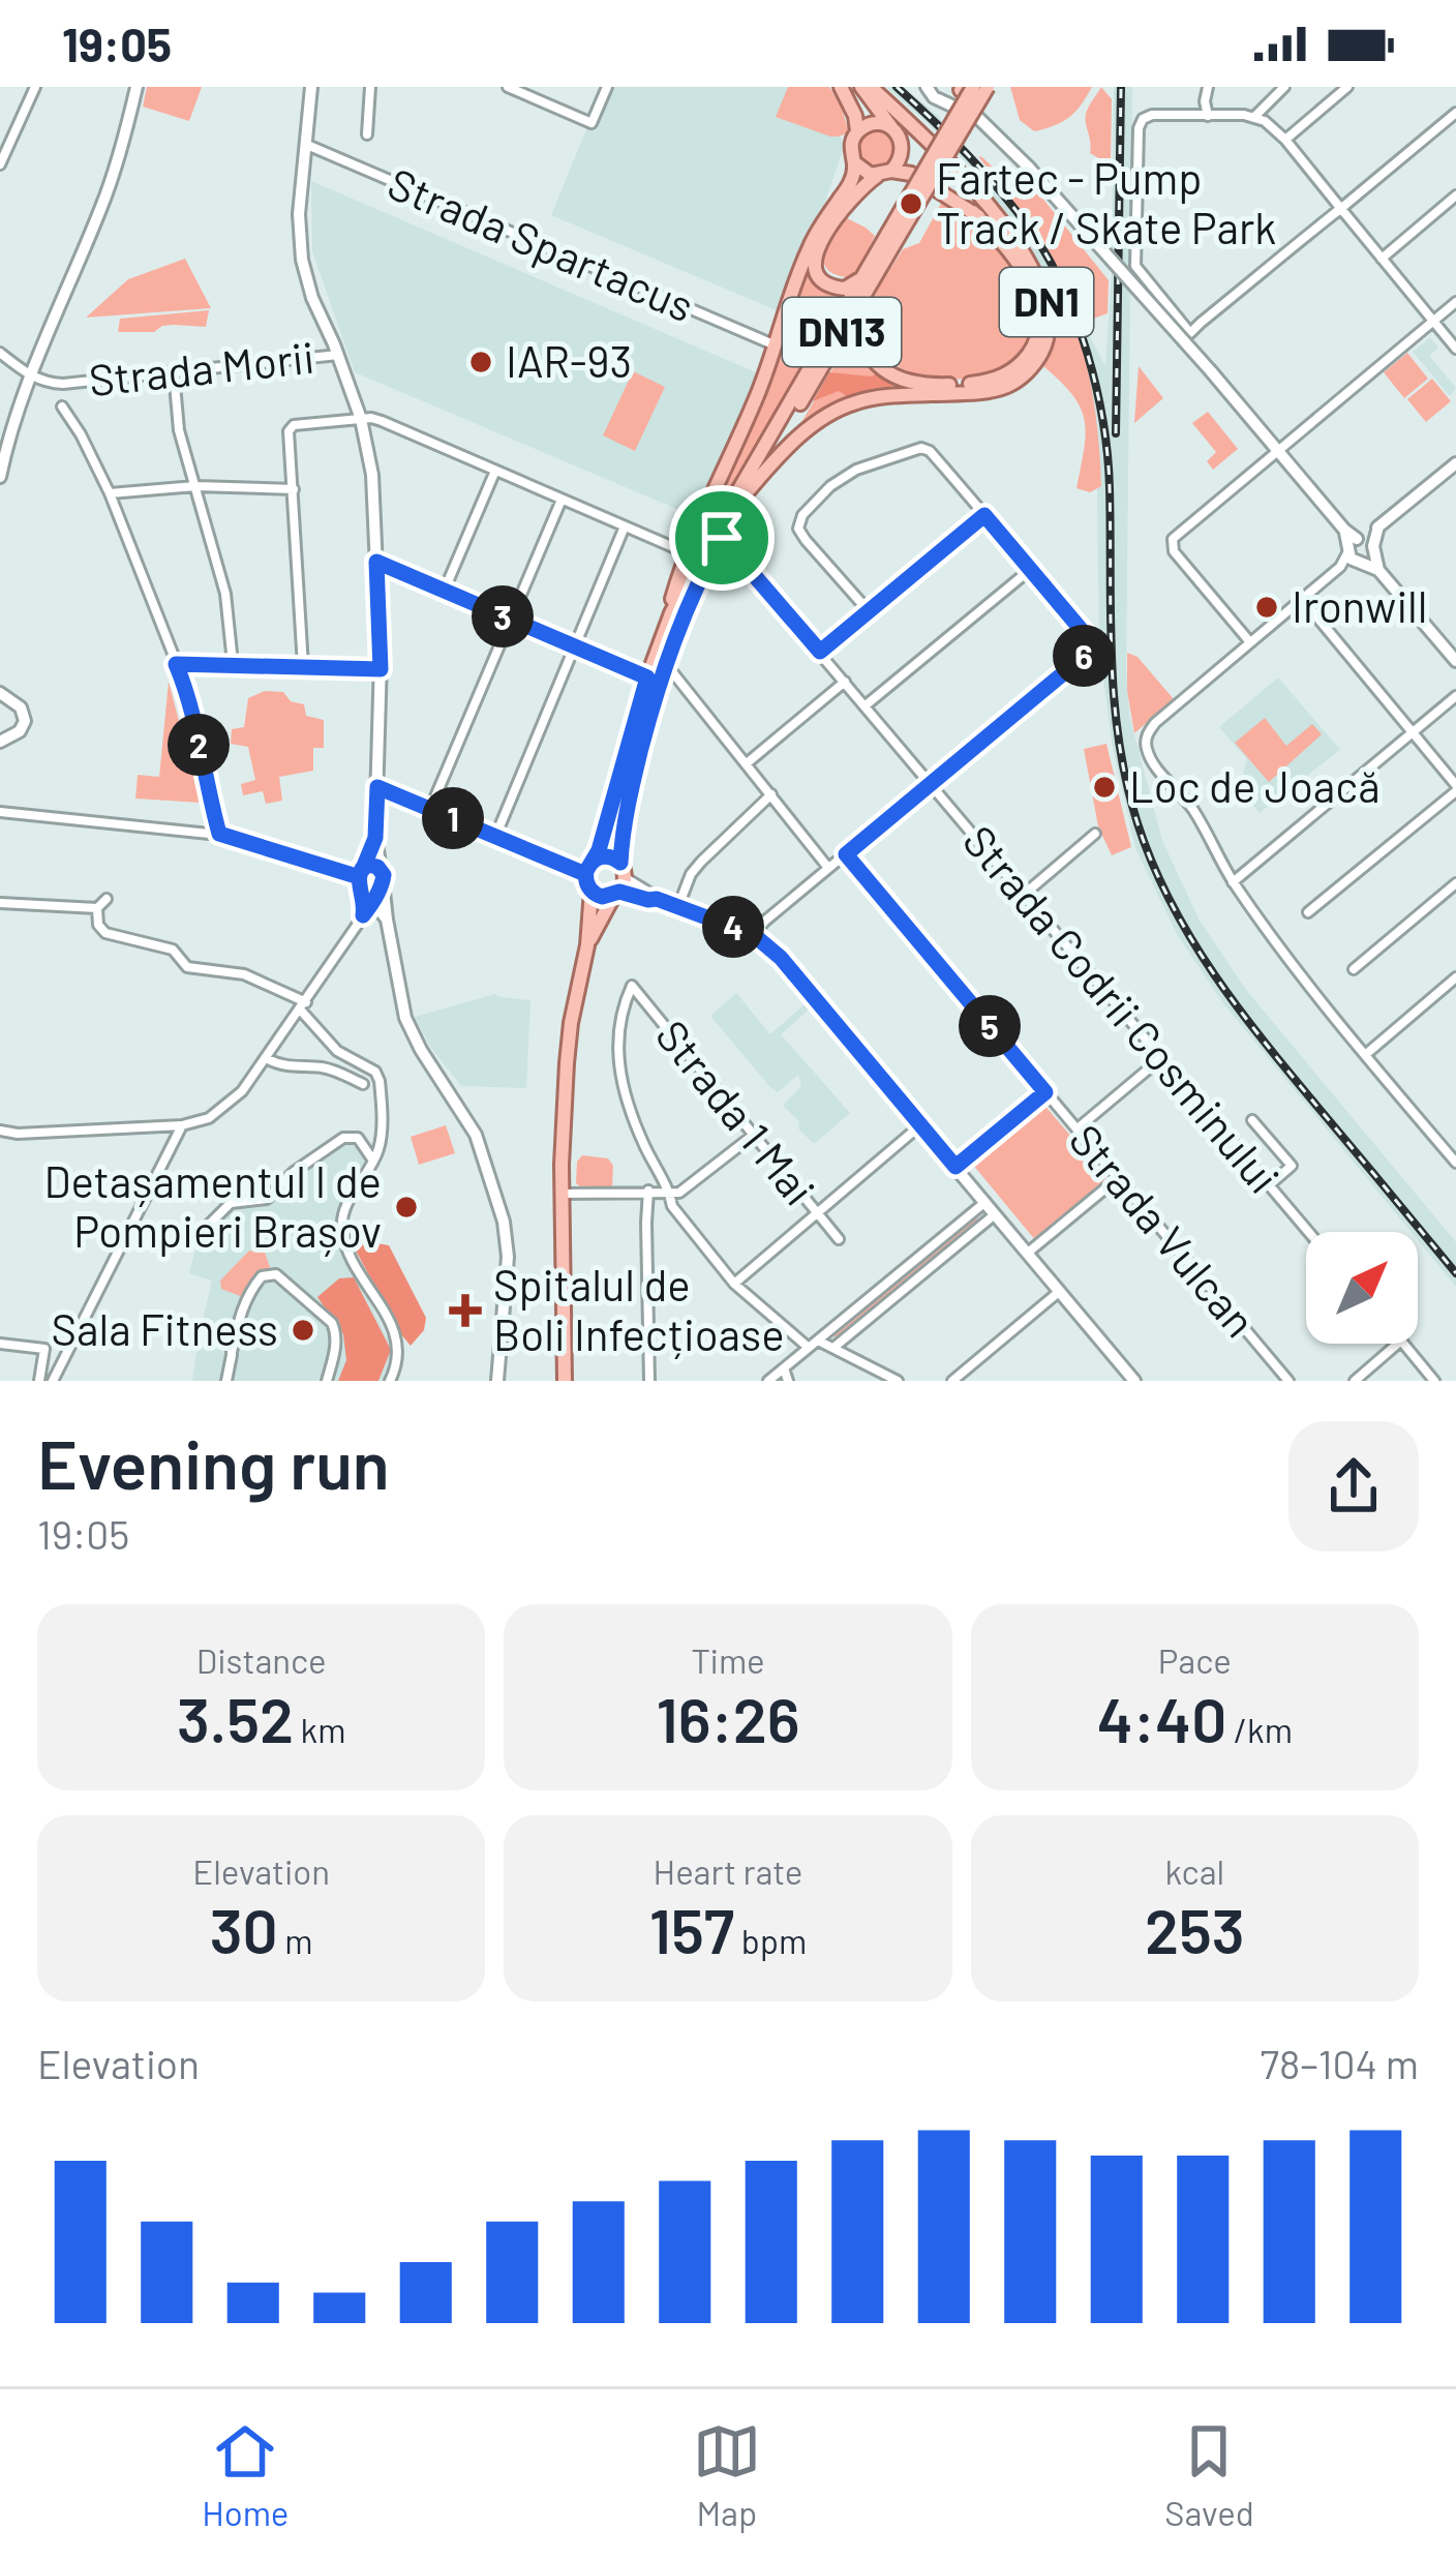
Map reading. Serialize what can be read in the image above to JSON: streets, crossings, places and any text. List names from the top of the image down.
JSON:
{
  "streets": {
    "main road": ["DN1", "DN13"],
    "street": [
      "Strada Spartacus",
      "Strada Morii",
      "Strada Codrii Cosminului",
      "Strada 1 Mai",
      "Strada Vulcan"
    ]
  },
  "crossings": [
    ["DN1", "DN13"],
    ["DN1", "Strada Codrii Cosminului"]
  ],
  "places": {
    "other": [
      "Fartec - Pump Track / Skate Park",
      "IAR-93",
      "Ironwill",
      "Loc de Joacă",
      "Detașamentul I de Pompieri Brașov",
      "Sala Fitness"
    ],
    "health": ["Spitalul de Boli Infecțioase"]
  },
  "north": "top right",
  "page": {
    "status": "19:05",
    "pins": [
      "3",
      "6",
      "2",
      "1",
      "4",
      "5"
    ],
    "heading": ["Evening run", "19:05"],
    "stats": [
      ["Distance", "3.52 km"],
      ["Time", "16:26"],
      ["Pace", "4:40 /km"],
      ["Elevation", "30 m"],
      ["Heart rate", "157 bpm"],
      ["kcal", "253"]
    ],
    "chart": ["Elevation", "78–104 m"],
    "tabs": ["Home", "Map", "Saved"]
  }
}
